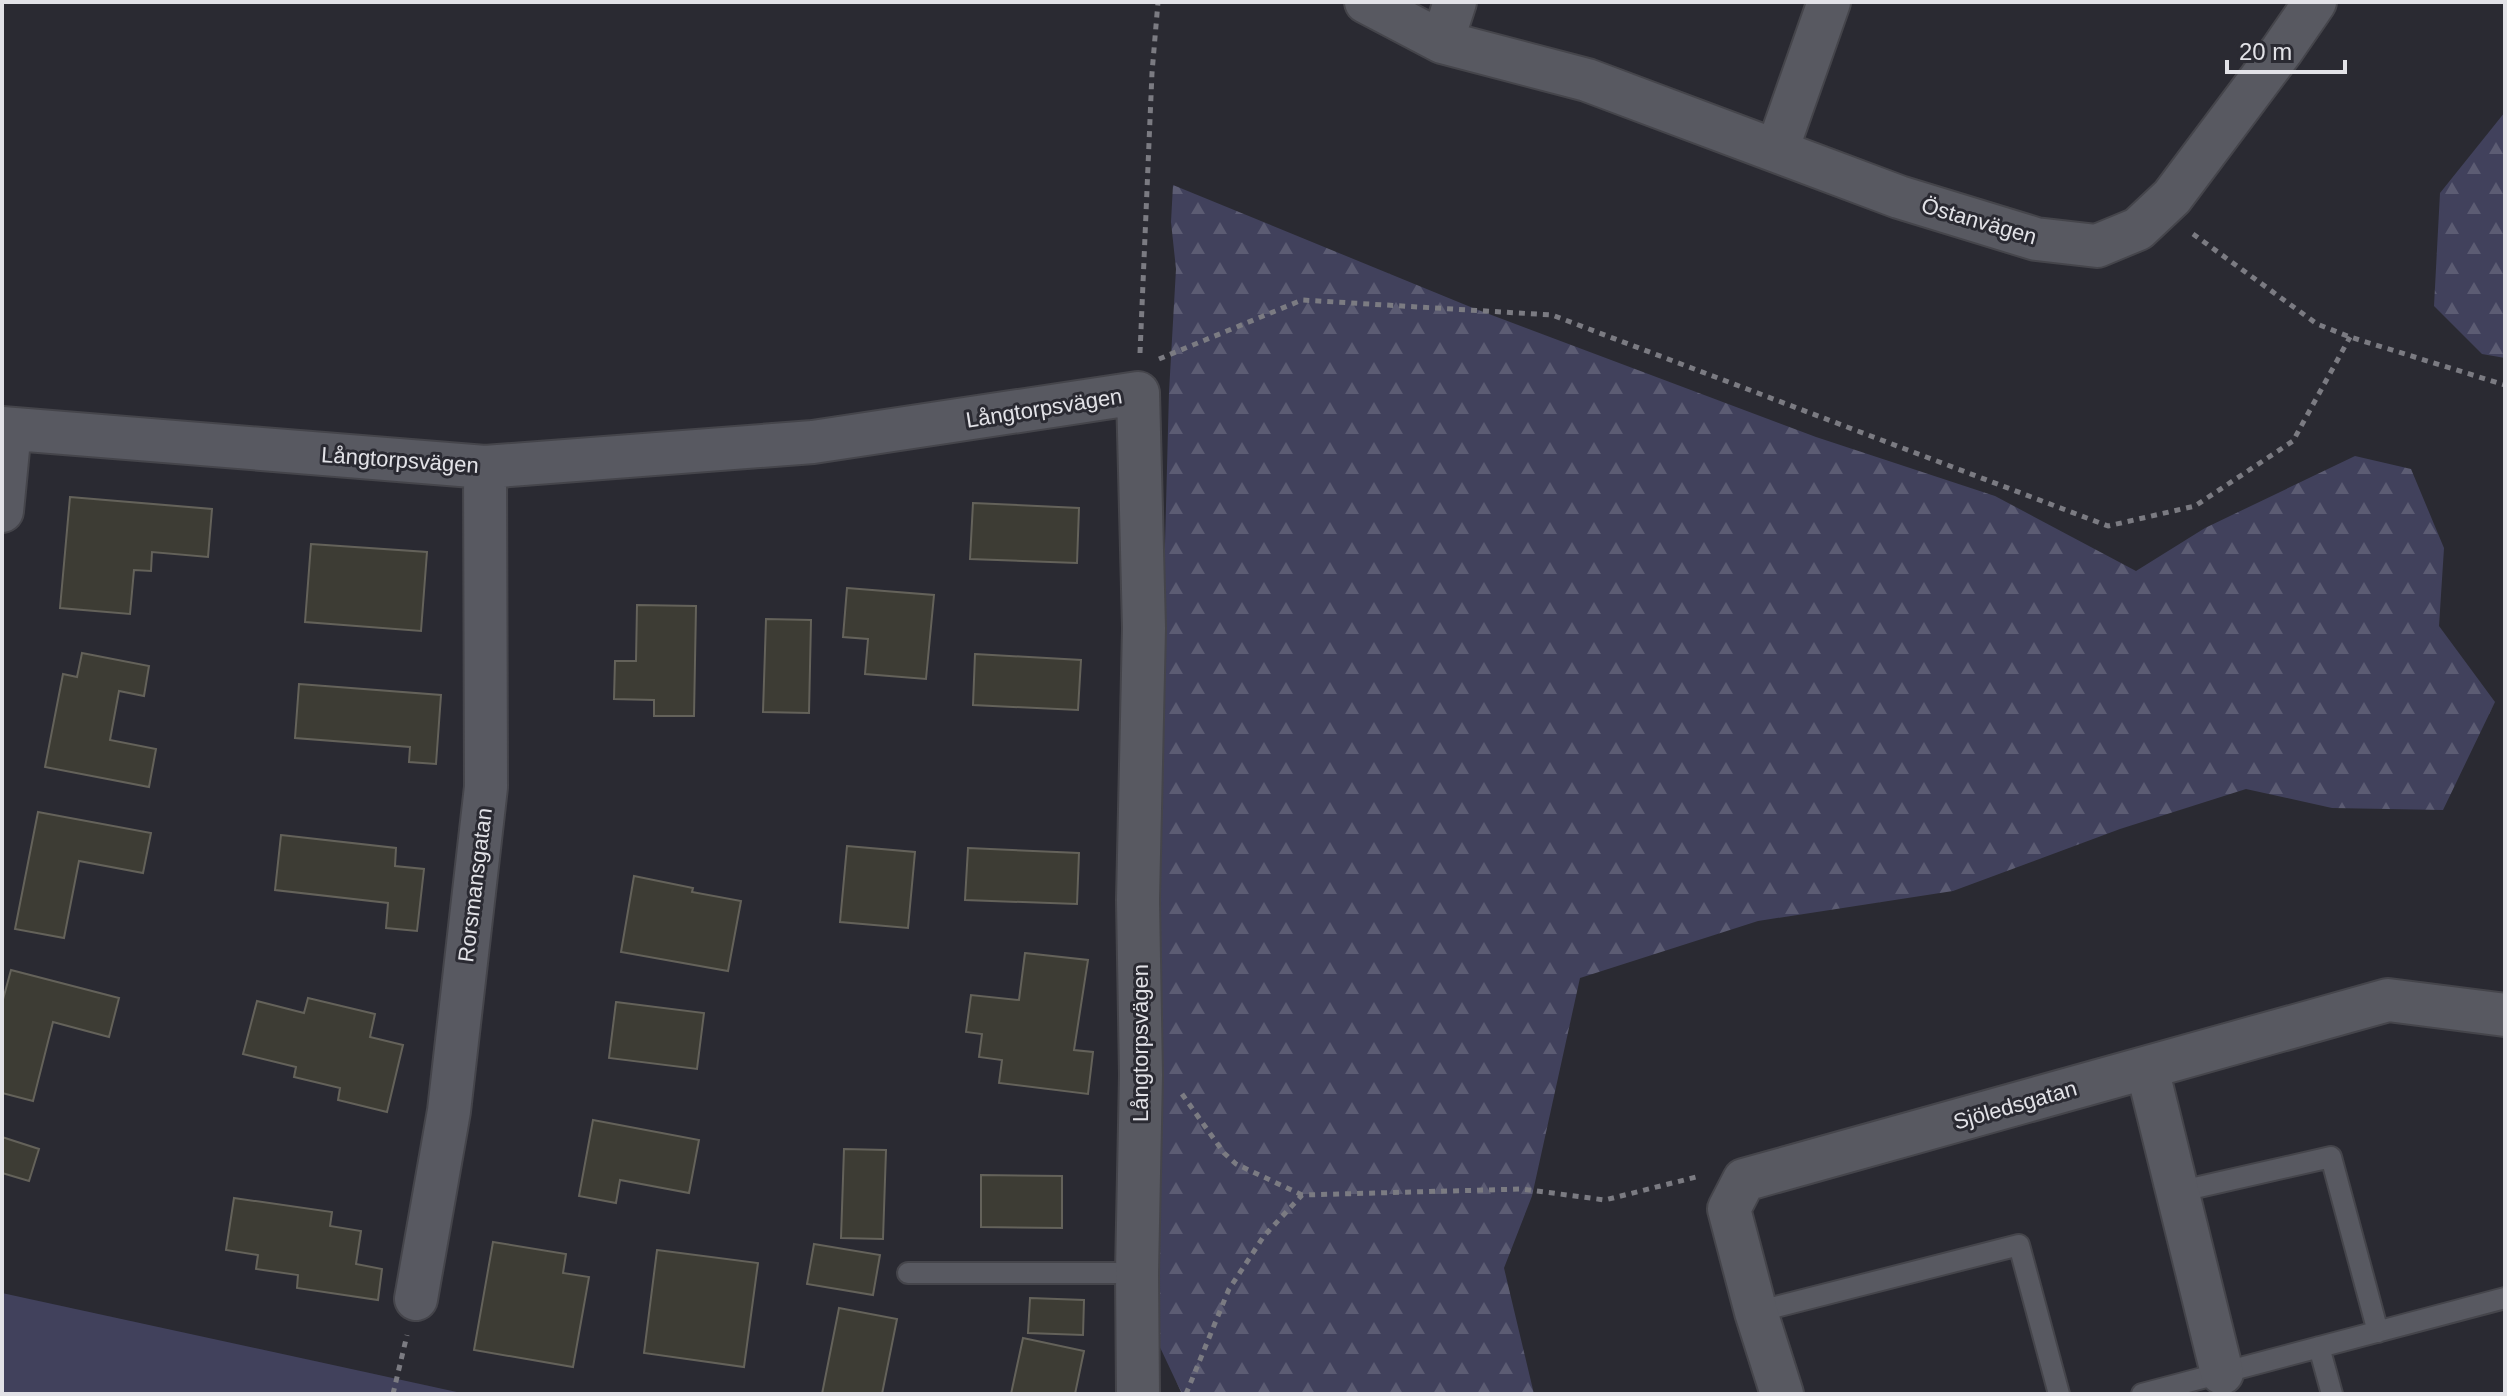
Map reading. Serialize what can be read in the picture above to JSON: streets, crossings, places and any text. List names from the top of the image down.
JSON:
{
  "streets": {
    "street": [
      "Östanvägen",
      "Långtorpsvägen",
      "Rorsmansgatan",
      "Sjöledsgatan"
    ]
  },
  "crossings": [
    ["Långtorpsvägen", "Rorsmansgatan"]
  ],
  "scale_bar": "20 m"
}
